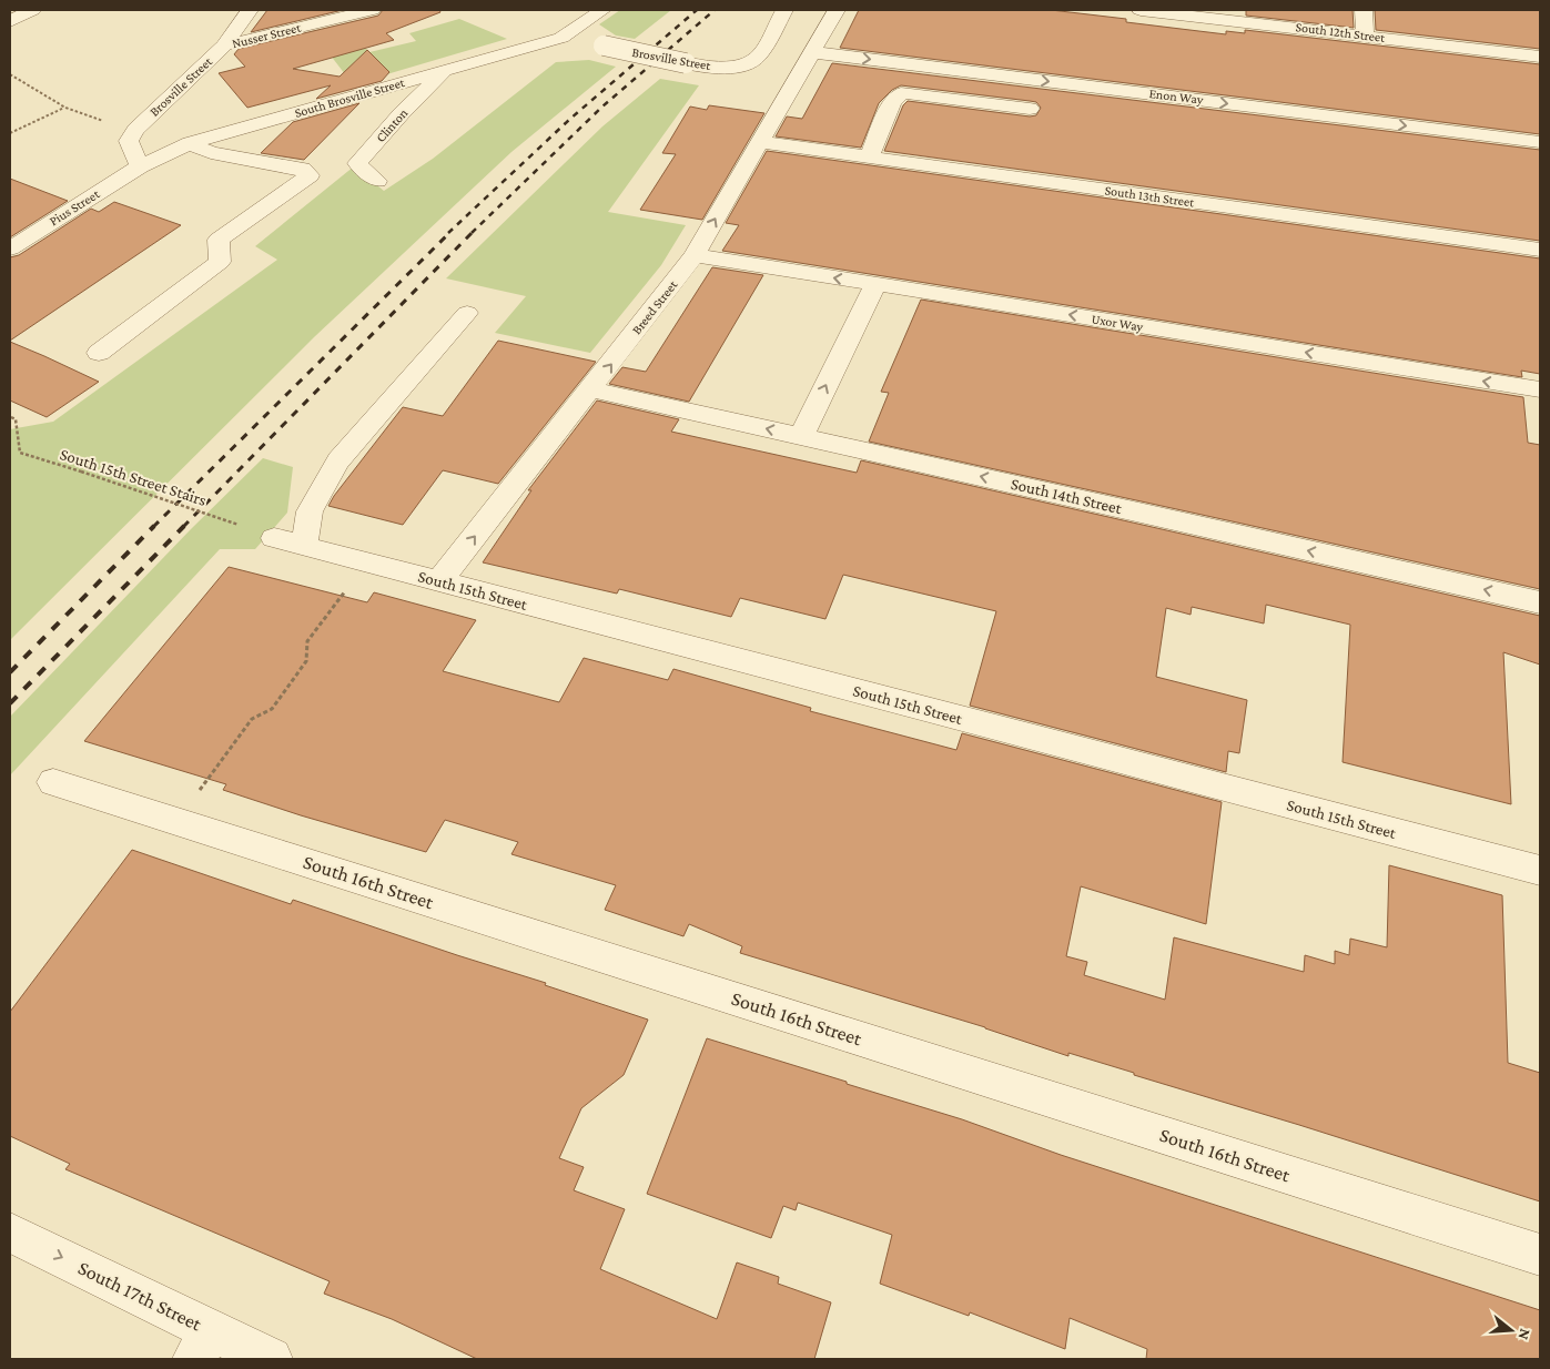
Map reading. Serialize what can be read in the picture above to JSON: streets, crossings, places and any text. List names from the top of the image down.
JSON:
{
  "streets": {
    "street": [
      "South 12th Street",
      "Nusser Street",
      "Brosville Street",
      "Enon Way",
      "South Brosville Street",
      "Clinton",
      "South 13th Street",
      "Pius Street",
      "Breed Street",
      "Uxor Way",
      "South 14th Street",
      "South 15th Street",
      "South 16th Street",
      "South 17th Street"
    ],
    "path": ["South 15th Street Stairs"]
  },
  "crossings": [
    ["Nusser Street", "Brosville Street"],
    ["Brosville Street", "South Brosville Street"],
    ["Brosville Street", "Pius Street"],
    ["Enon Way", "Breed Street"],
    ["South Brosville Street", "Clinton"],
    ["South Brosville Street", "Pius Street"],
    ["South 13th Street", "Breed Street"],
    ["Breed Street", "Uxor Way"],
    ["Breed Street", "South 14th Street"],
    ["Breed Street", "South 15th Street"]
  ],
  "one_way": [
    "Enon Way",
    "Uxor Way",
    "South 14th Street",
    "South 17th Street"
  ],
  "north": "right"
}
